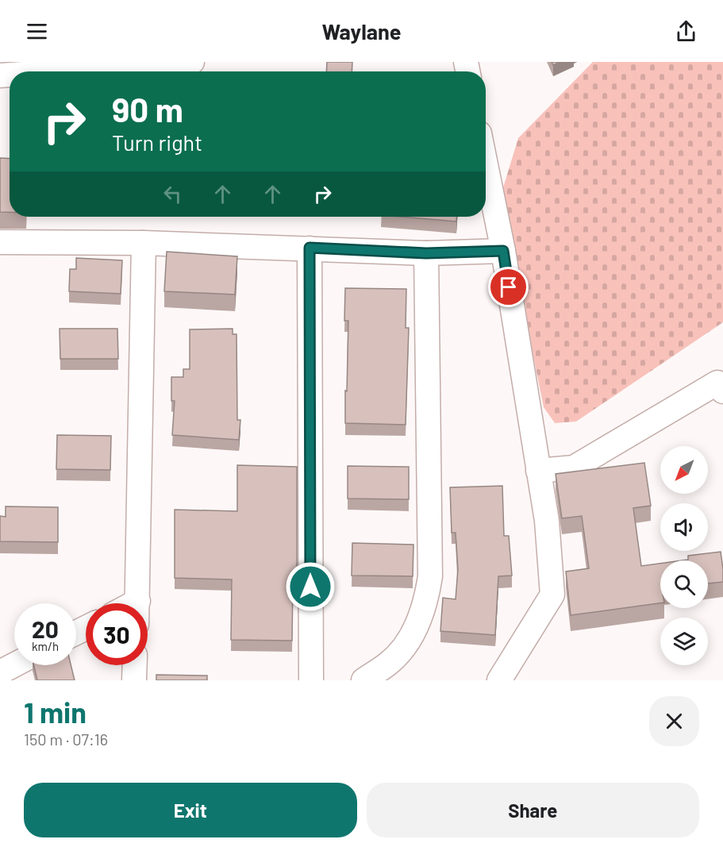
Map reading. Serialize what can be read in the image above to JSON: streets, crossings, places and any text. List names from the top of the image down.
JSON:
{
  "north": "bottom left",
  "page": {
    "header": "Waylane",
    "turn": ["90 m", "Turn right"],
    "speed": "20 km/h",
    "limit": "30",
    "heading": ["1 min", "150 m · 07:16"],
    "buttons": ["Exit", "Share"]
  }
}
